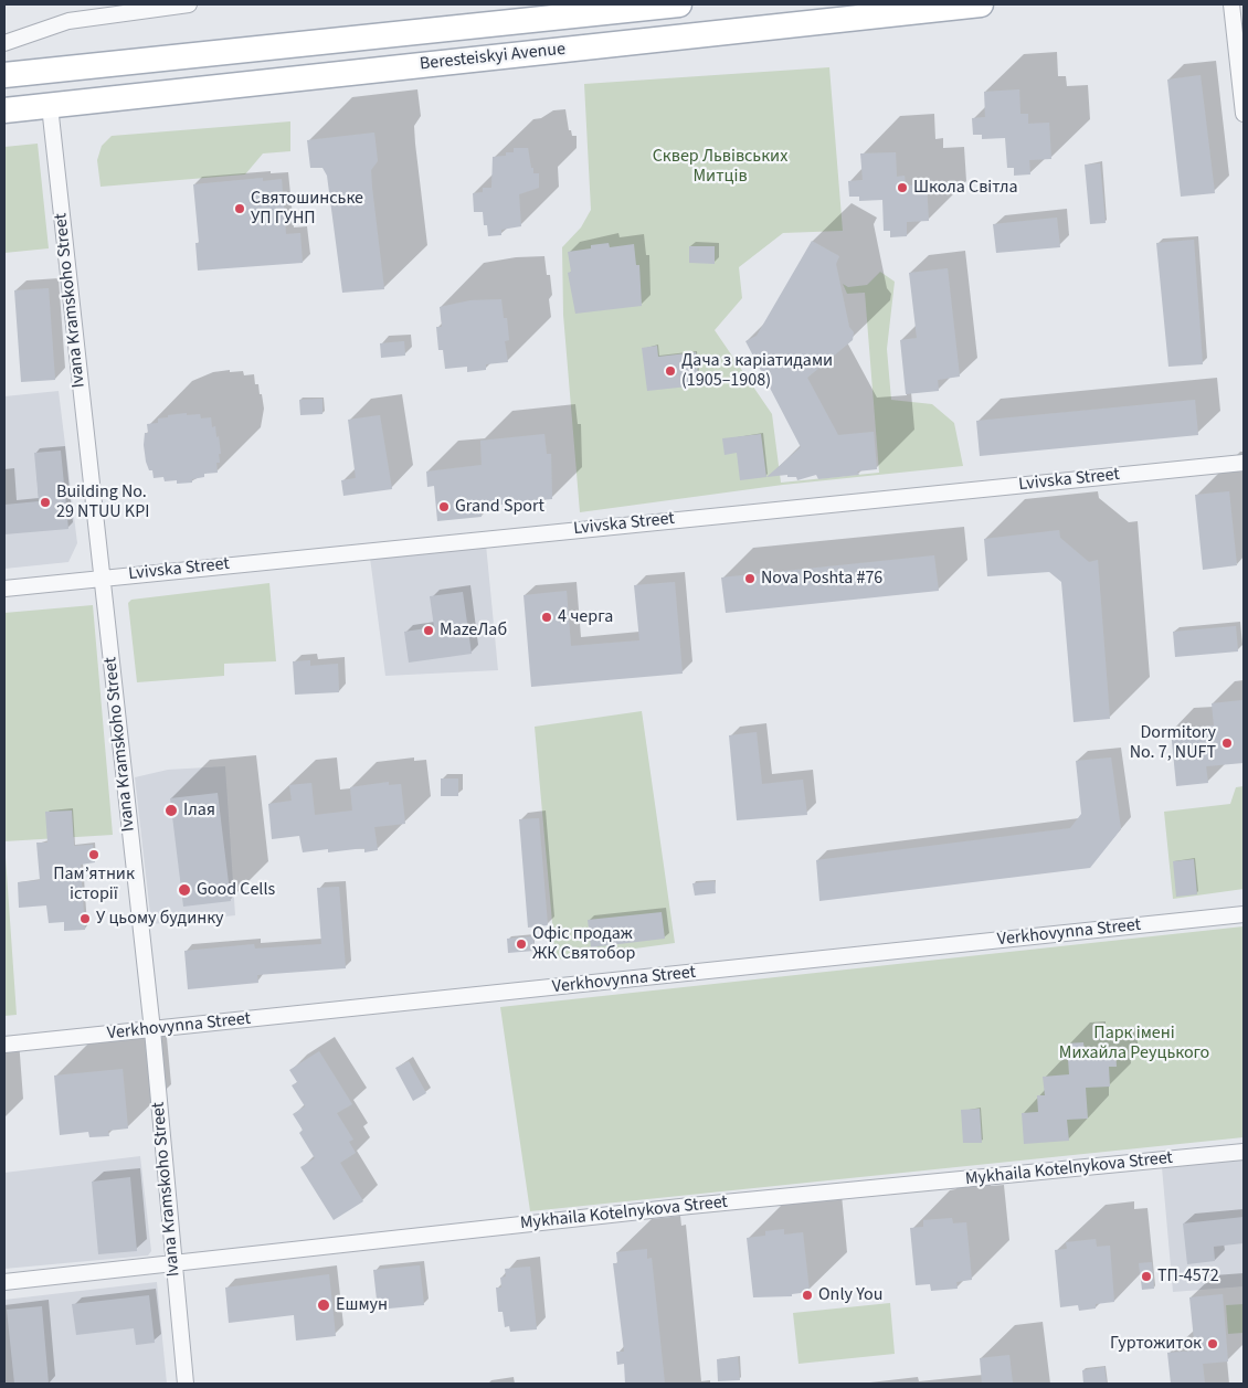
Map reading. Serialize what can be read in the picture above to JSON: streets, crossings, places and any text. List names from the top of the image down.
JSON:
{
  "streets": {
    "main road": ["Beresteiskyi Avenue"],
    "street": [
      "Ivana Kramskoho Street",
      "Lvivska Street",
      "Verkhovynna Street",
      "Mykhaila Kotelnykova Street"
    ]
  },
  "crossings": [
    ["Beresteiskyi Avenue", "Ivana Kramskoho Street"],
    ["Ivana Kramskoho Street", "Lvivska Street"],
    ["Ivana Kramskoho Street", "Verkhovynna Street"],
    ["Ivana Kramskoho Street", "Mykhaila Kotelnykova Street"]
  ],
  "parks": ["Сквер Львівських Митців", "Парк імені Михайла Реуцького"],
  "places": [
    "Школа Світла",
    "Святошинське УП ГУНП",
    "Дача з каріатидами (1905–1908)",
    "Building No. 29 NTUU KPI",
    "Grand Sport",
    "Nova Poshta #76",
    "4 черга",
    "MazeЛаб",
    "Dormitory No. 7, NUFT",
    "Ілая",
    "Пам’ятник історії",
    "Good Cells",
    "У цьому будинку",
    "Офіс продаж ЖК Святобор",
    "ТП-4572",
    "Only You",
    "Ешмун",
    "Гуртожиток"
  ]
}
